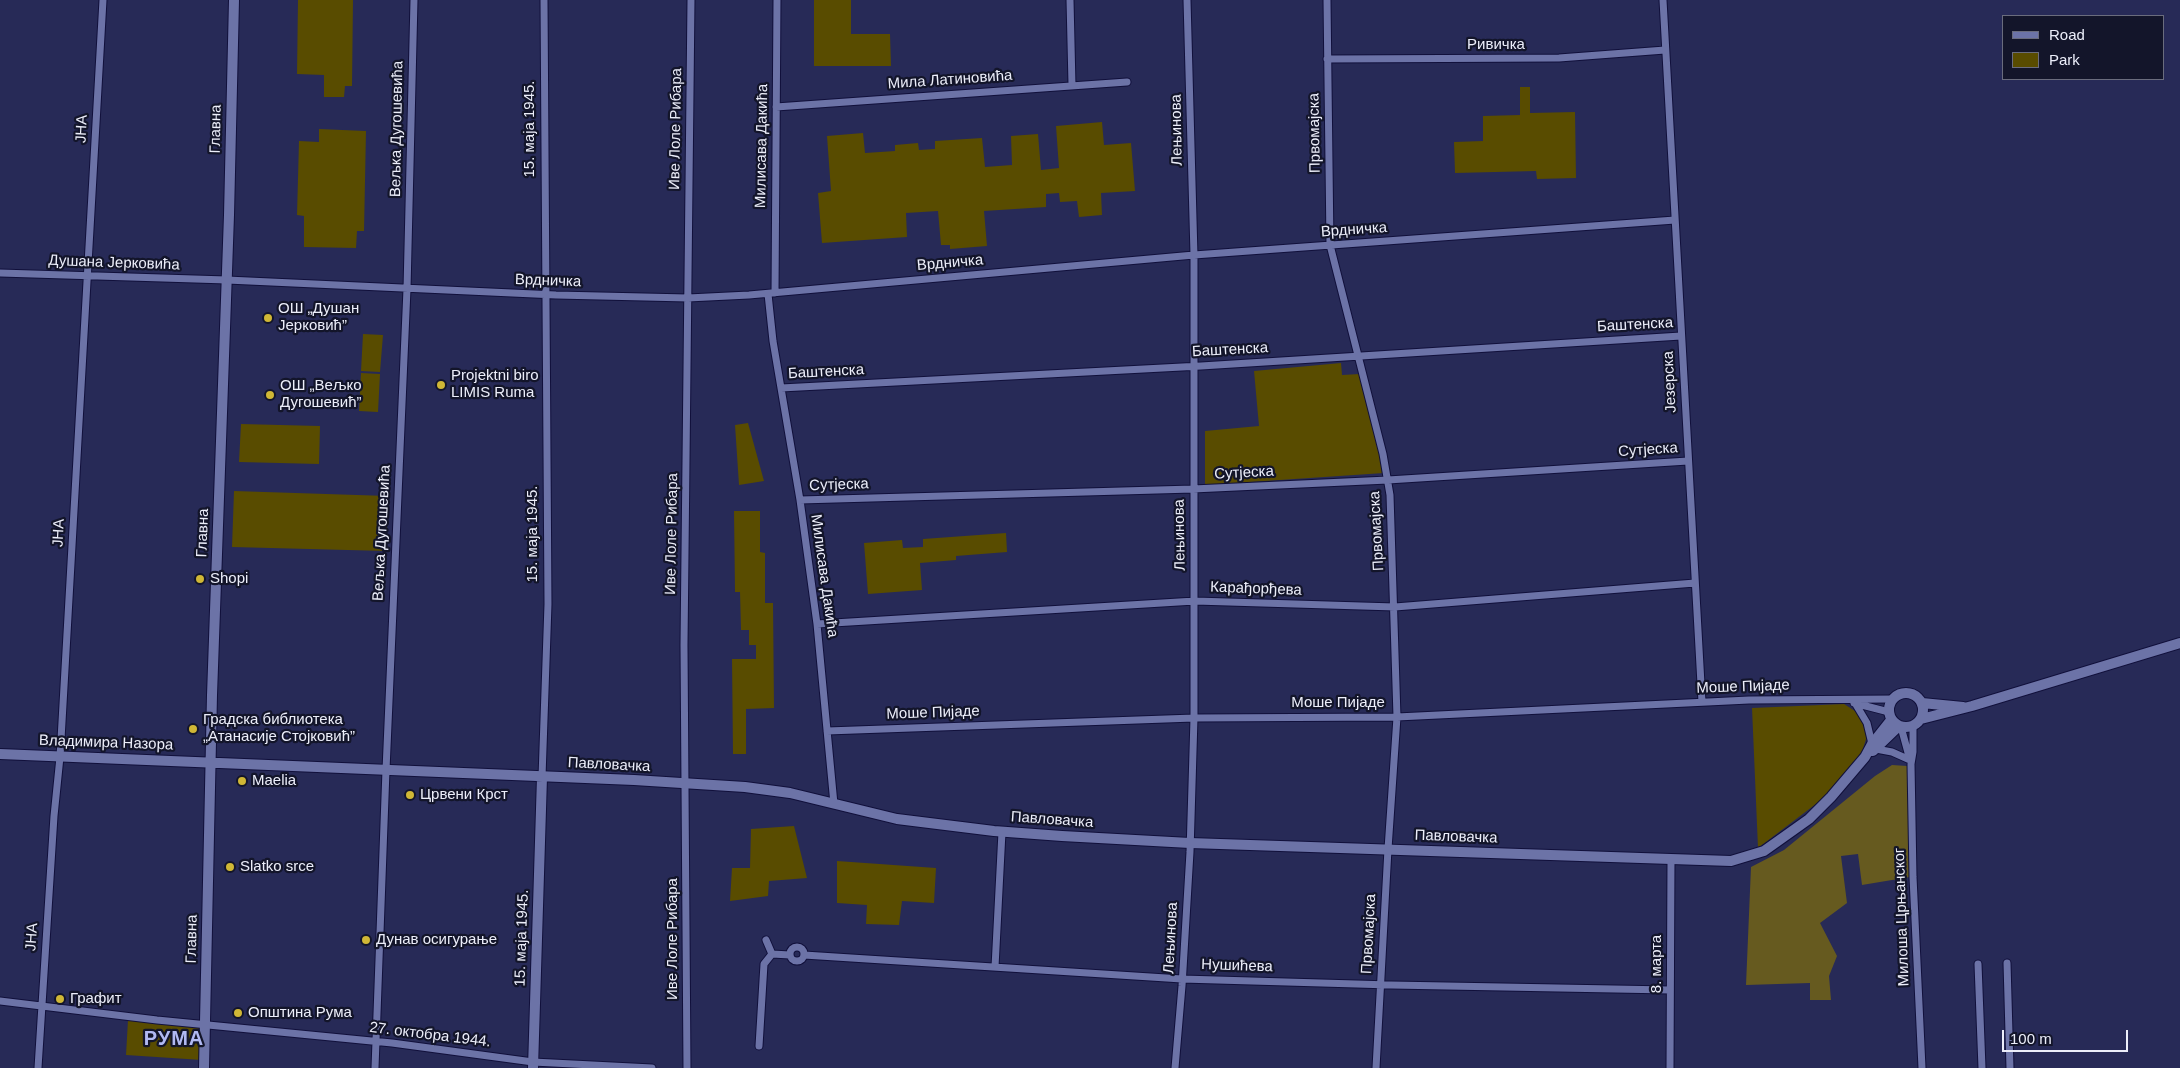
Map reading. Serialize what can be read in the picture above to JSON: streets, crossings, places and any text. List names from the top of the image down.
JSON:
{
  "streets": {
    "street": [
      "Ривичка",
      "Мила Латиновића",
      "ЈНА",
      "Главна",
      "Вељка Дугошевића",
      "15. маја 1945.",
      "Иве Лоле Рибара",
      "Лењинова",
      "Првомајска",
      "Милисава Дакића",
      "Врдничка",
      "Душана Јерковића",
      "Баштенска",
      "Језерска",
      "Сутјеска",
      "Карађорђева",
      "Моше Пијаде",
      "Владимира Назора",
      "Павловачка",
      "Милоша Црњанског",
      "8. марта",
      "Нушићева",
      "27. октобра 1944."
    ]
  },
  "crossings": [
    ["Ривичка", "Првомајска"],
    ["Ривичка", "Језерска"],
    ["Мила Латиновића", "Милисава Дакића"],
    ["ЈНА", "Душана Јерковића"],
    ["ЈНА", "Владимира Назора"],
    ["ЈНА", "27. октобра 1944."],
    ["Главна", "Врдничка"],
    ["Главна", "Душана Јерковића"],
    ["Главна", "Владимира Назора"],
    ["Главна", "Павловачка"],
    ["Главна", "27. октобра 1944."],
    ["Вељка Дугошевића", "Врдничка"],
    ["Вељка Дугошевића", "Павловачка"],
    ["Вељка Дугошевића", "27. октобра 1944."],
    ["15. маја 1945.", "Врдничка"],
    ["15. маја 1945.", "Павловачка"],
    ["15. маја 1945.", "27. октобра 1944."],
    ["Иве Лоле Рибара", "Врдничка"],
    ["Иве Лоле Рибара", "Павловачка"],
    ["Лењинова", "Врдничка"],
    ["Лењинова", "Баштенска"],
    ["Лењинова", "Сутјеска"],
    ["Лењинова", "Карађорђева"],
    ["Лењинова", "Моше Пијаде"],
    ["Лењинова", "Павловачка"],
    ["Лењинова", "Нушићева"],
    ["Првомајска", "Врдничка"],
    ["Првомајска", "Баштенска"],
    ["Првомајска", "Сутјеска"],
    ["Првомајска", "Карађорђева"],
    ["Првомајска", "Моше Пијаде"],
    ["Првомајска", "Павловачка"],
    ["Првомајска", "Нушићева"],
    ["Милисава Дакића", "Врдничка"],
    ["Милисава Дакића", "Баштенска"],
    ["Милисава Дакића", "Сутјеска"],
    ["Милисава Дакића", "Карађорђева"],
    ["Милисава Дакића", "Моше Пијаде"],
    ["Милисава Дакића", "Павловачка"],
    ["Врдничка", "Душана Јерковића"],
    ["Врдничка", "Језерска"],
    ["Баштенска", "Језерска"],
    ["Језерска", "Сутјеска"],
    ["Језерска", "Карађорђева"],
    ["Језерска", "Моше Пијаде"],
    ["Моше Пијаде", "Павловачка"],
    ["Моше Пијаде", "Милоша Црњанског"],
    ["Владимира Назора", "Павловачка"],
    ["Павловачка", "Милоша Црњанског"],
    ["Павловачка", "8. марта"],
    ["Павловачка", "Нушићева"],
    ["8. марта", "Нушићева"]
  ],
  "districts": ["РУМА"],
  "places": [
    "ОШ „Душан Јерковић”",
    "Projektni biro LIMIS Ruma",
    "ОШ „Вељко Дугошевић”",
    "Shopi",
    "Градска библиотека „Атанасије Стојковић”",
    "Maelia",
    "Црвени Крст",
    "Slatko srce",
    "Дунав осигурање",
    "Графит",
    "Општина Рума"
  ],
  "legend": ["Road", "Park"],
  "scale_bar": "100 m"
}
